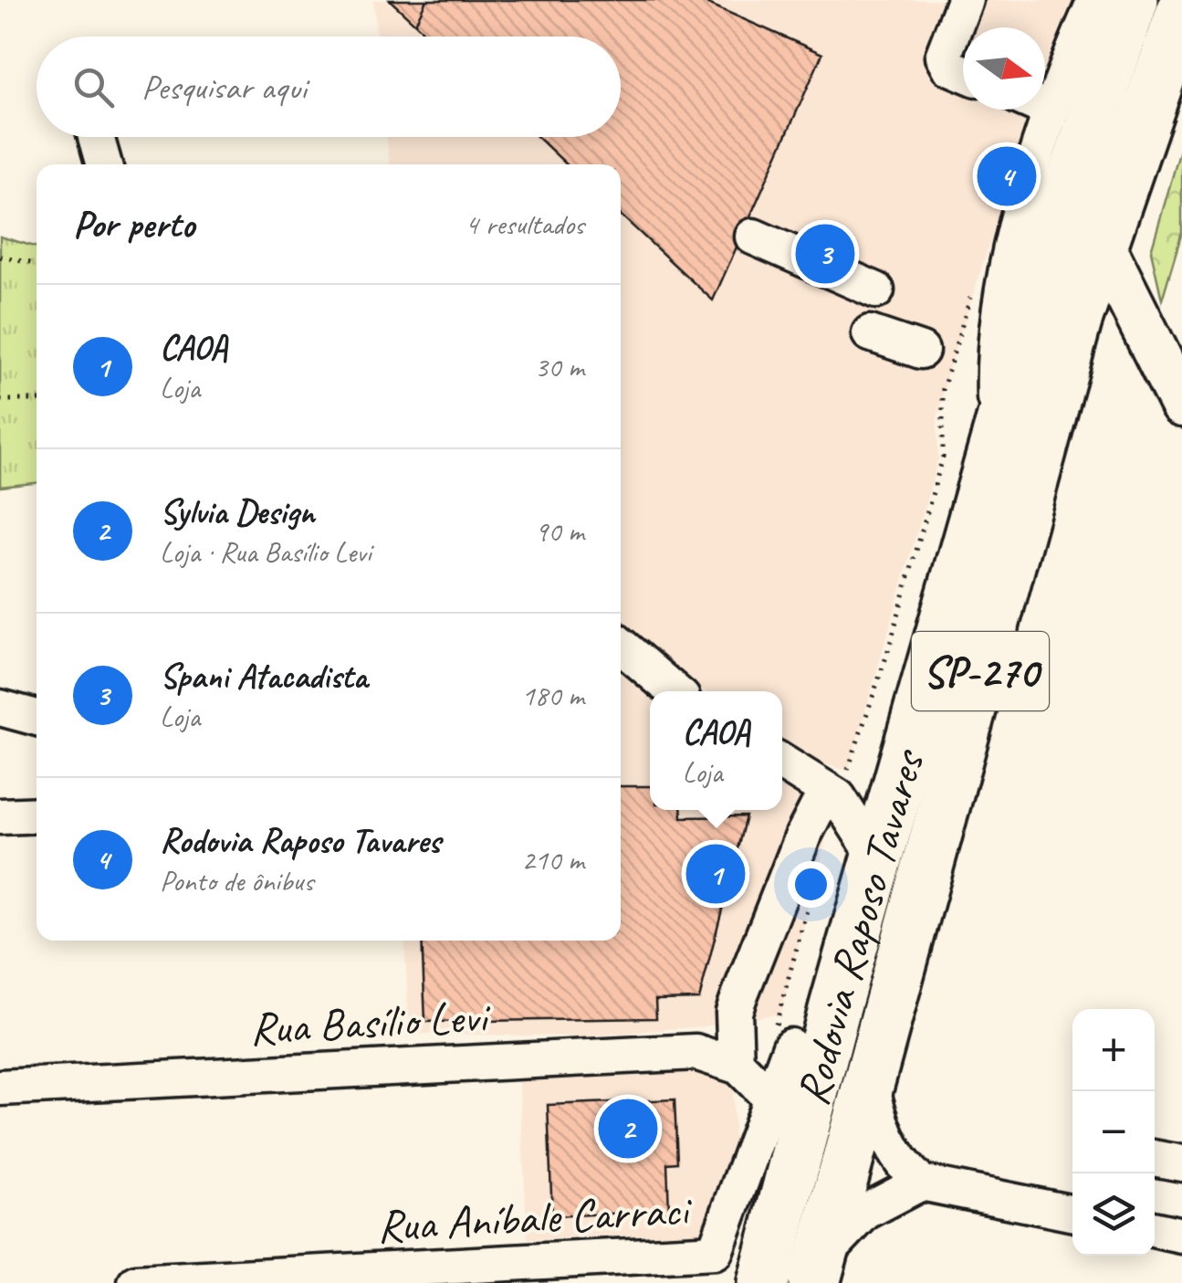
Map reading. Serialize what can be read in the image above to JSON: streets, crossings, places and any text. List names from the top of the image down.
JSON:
{
  "streets": {
    "highway": ["SP-270", "Rodovia Raposo Tavares"],
    "street": ["Rua Basílio Levi", "Rua Aníbale Carraci"]
  },
  "crossings": [
    ["Rodovia Raposo Tavares", "Rua Basílio Levi"],
    ["Rua Basílio Levi", "Rua Aníbale Carraci"]
  ],
  "north": "right",
  "page": {
    "search": "Pesquisar aqui",
    "pins": [
      "4",
      "3",
      "1",
      "2"
    ],
    "heading": ["Por perto", "4 resultados"],
    "list": [
      {
        "mark": "1",
        "name": "CAOA",
        "note": "Loja",
        "value": "30 m"
      },
      {
        "mark": "2",
        "name": "Sylvia Design",
        "note": "Loja · Rua Basílio Levi",
        "value": "90 m"
      },
      {
        "mark": "3",
        "name": "Spani Atacadista",
        "note": "Loja",
        "value": "180 m"
      },
      {
        "mark": "4",
        "name": "Rodovia Raposo Tavares",
        "note": "Ponto de ônibus",
        "value": "210 m"
      }
    ],
    "popup": ["CAOA", "Loja"],
    "map_buttons": ["+", "−"]
  }
}
